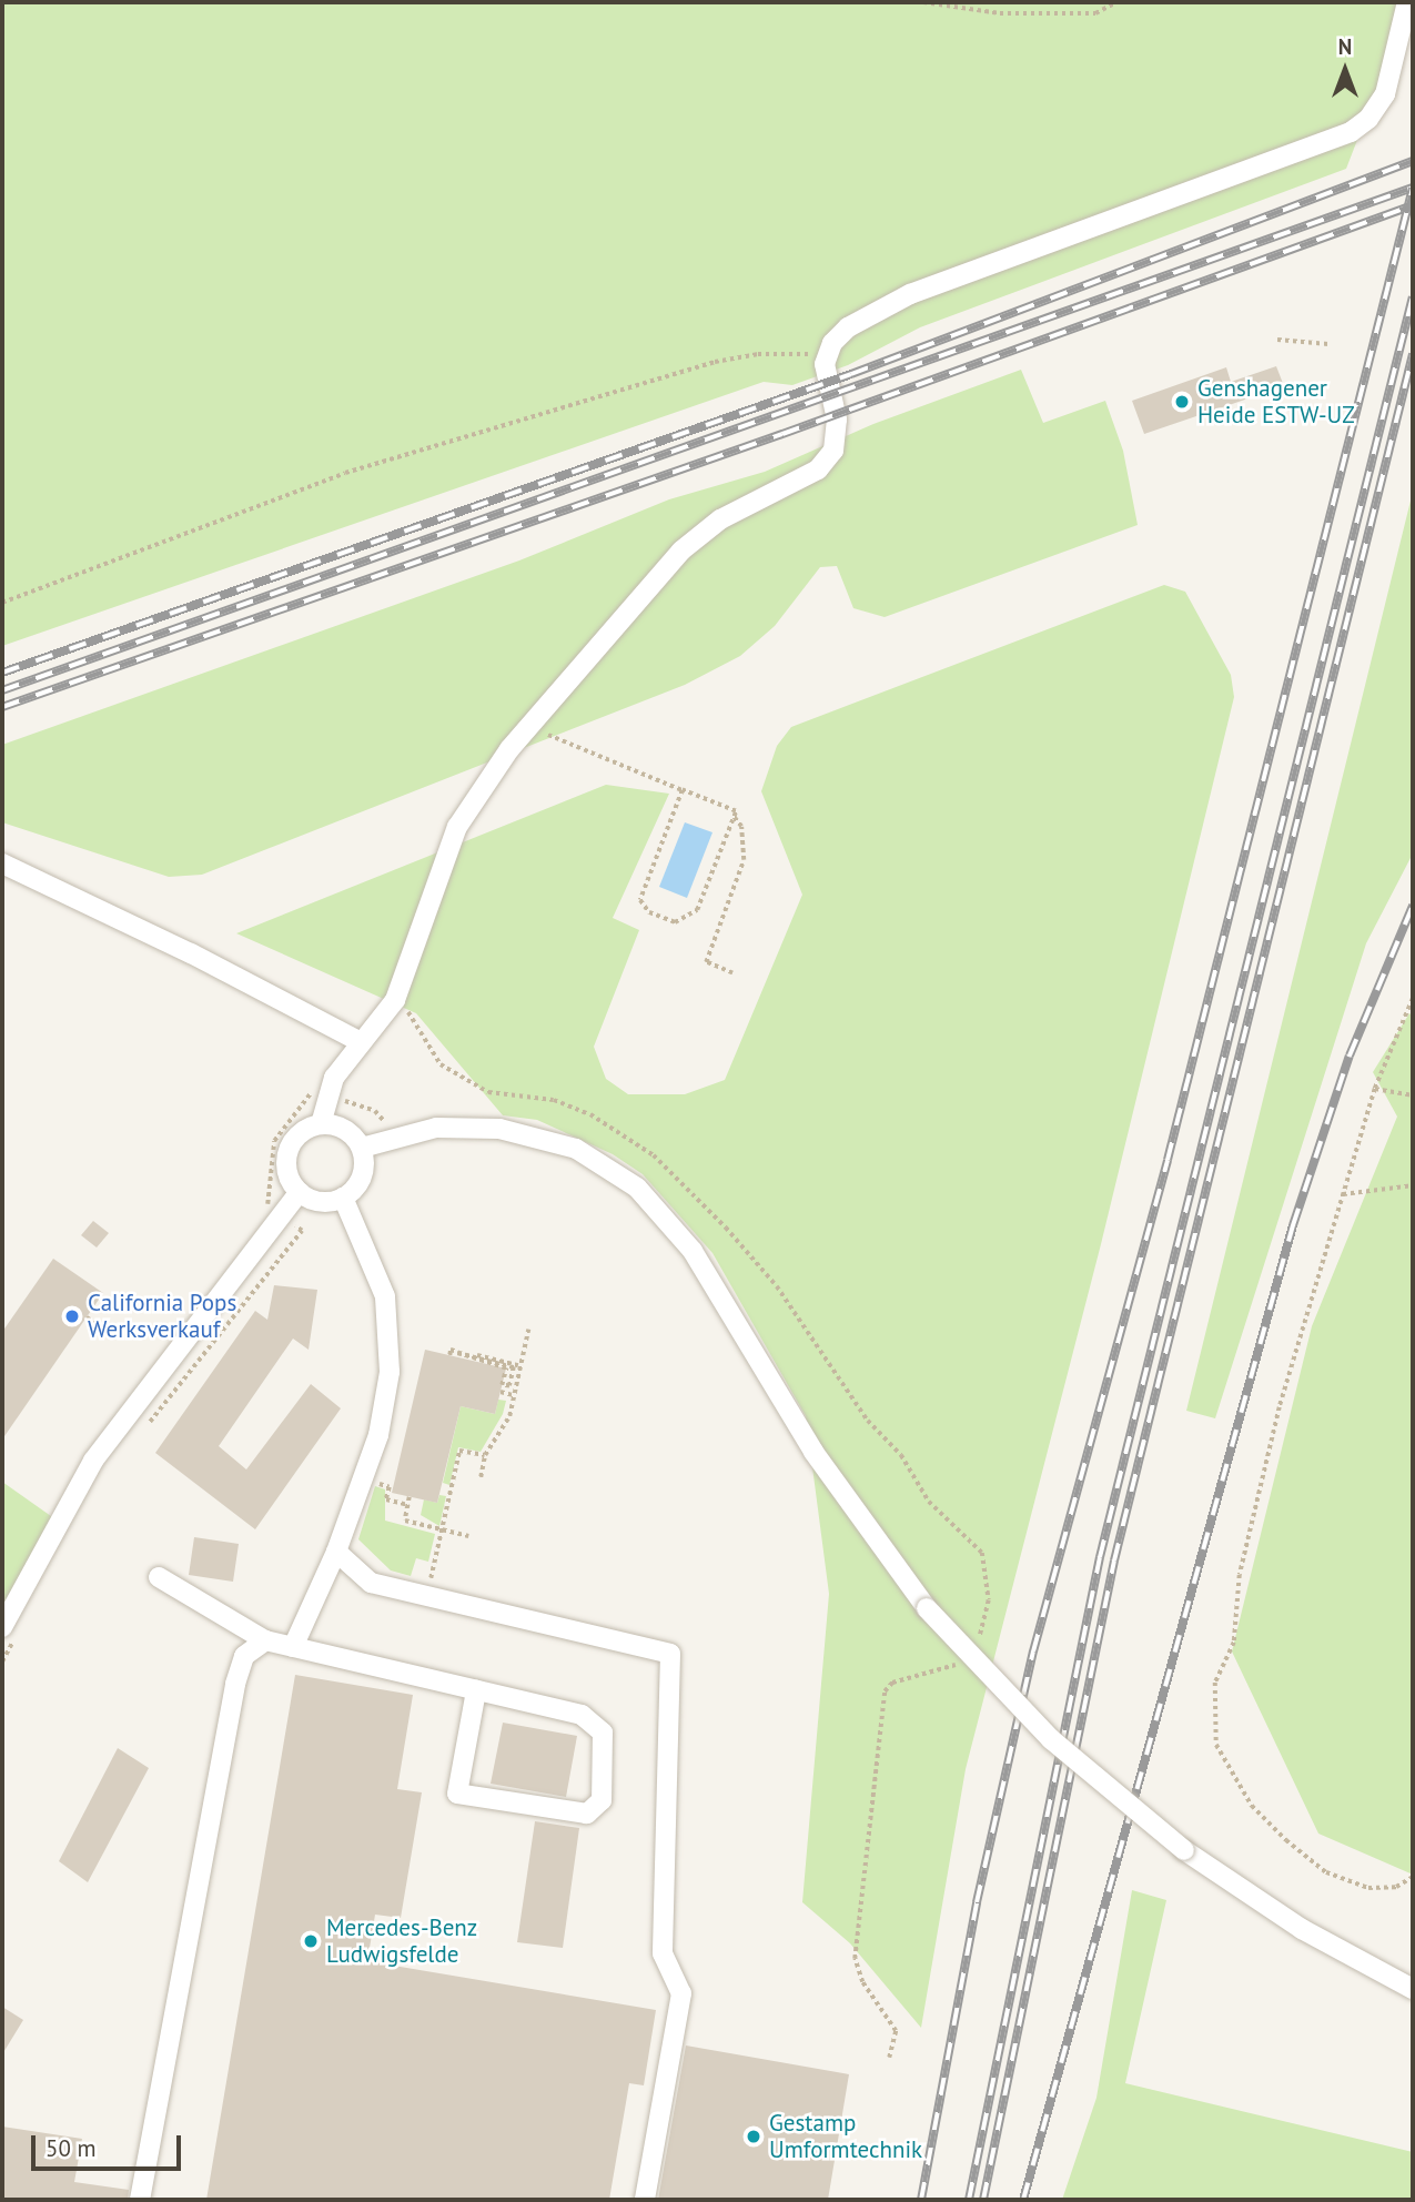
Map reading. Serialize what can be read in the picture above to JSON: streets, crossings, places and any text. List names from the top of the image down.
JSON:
{
  "places": [
    "Genshagener Heide ESTW-UZ",
    "California Pops Werksverkauf",
    "Mercedes-Benz Ludwigsfelde",
    "Gestamp Umformtechnik"
  ],
  "scale_bar": "50 m",
  "north": "top"
}
